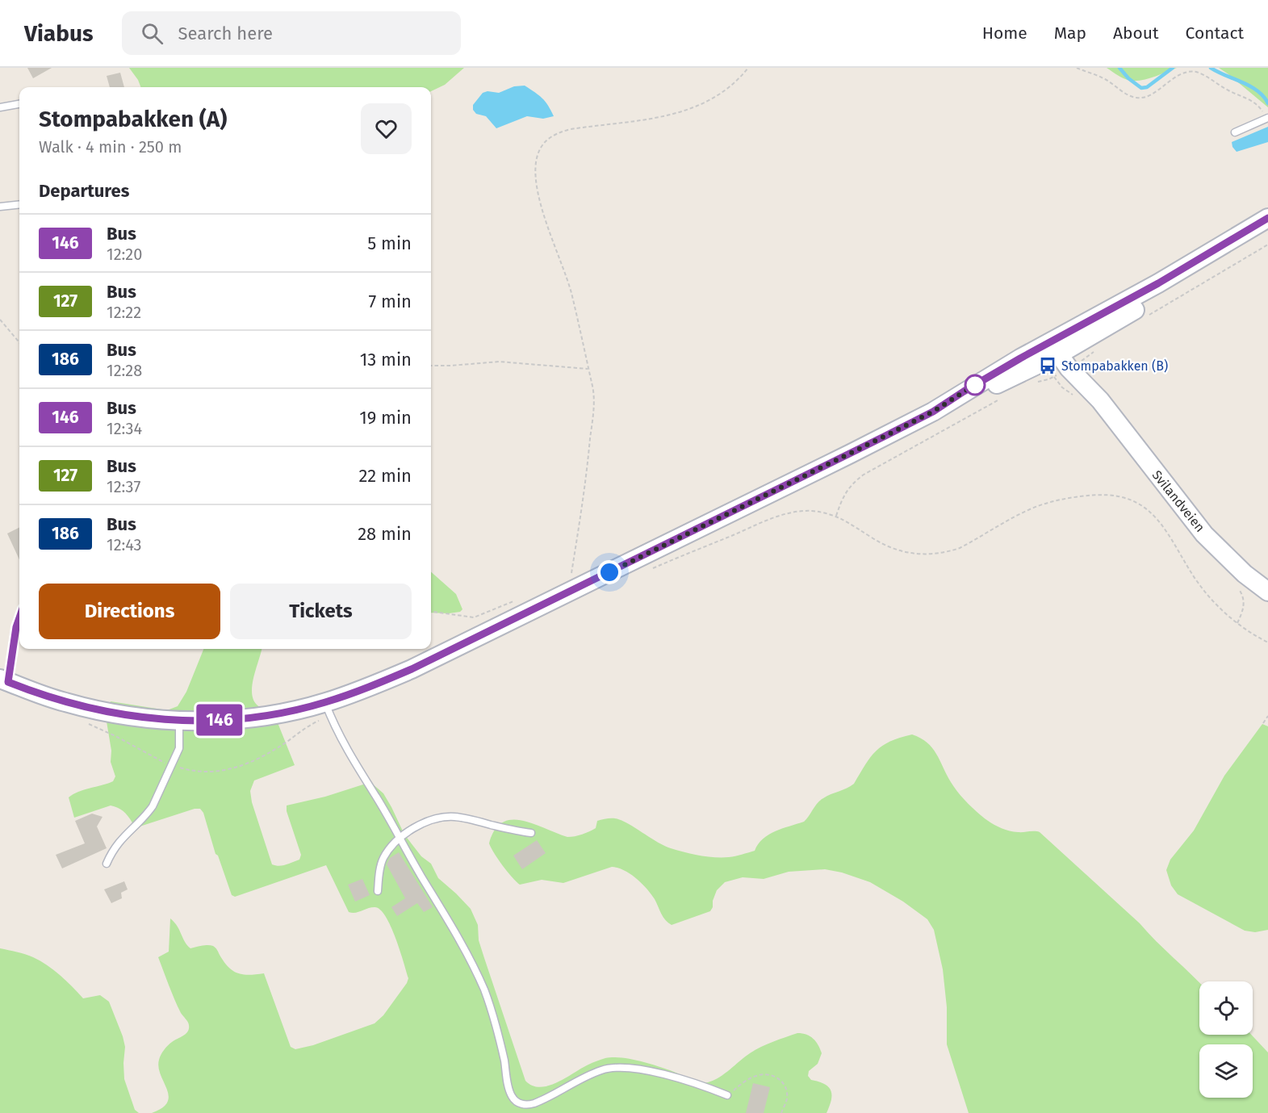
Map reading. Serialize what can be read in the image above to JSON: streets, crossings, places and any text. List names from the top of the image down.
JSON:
{
  "streets": {
    "main road": ["Svilandveien"]
  },
  "places": {
    "bus stop": ["Stompabakken (B)"]
  },
  "lines": ["bus line 146"],
  "page": {
    "header": "Viabus",
    "search": "Search here",
    "nav": [
      "Home",
      "Map",
      "About",
      "Contact"
    ],
    "on_map": "146",
    "heading": [
      ["Stompabakken (A)", "Walk · 4 min · 250 m"],
      "Departures"
    ],
    "list": [
      {
        "mark": "146",
        "name": "Bus",
        "note": "12:20",
        "value": "5 min"
      },
      {
        "mark": "127",
        "name": "Bus",
        "note": "12:22",
        "value": "7 min"
      },
      {
        "mark": "186",
        "name": "Bus",
        "note": "12:28",
        "value": "13 min"
      },
      {
        "mark": "146",
        "name": "Bus",
        "note": "12:34",
        "value": "19 min"
      },
      {
        "mark": "127",
        "name": "Bus",
        "note": "12:37",
        "value": "22 min"
      },
      {
        "mark": "186",
        "name": "Bus",
        "note": "12:43",
        "value": "28 min"
      }
    ],
    "buttons": ["Directions", "Tickets"]
  }
}
